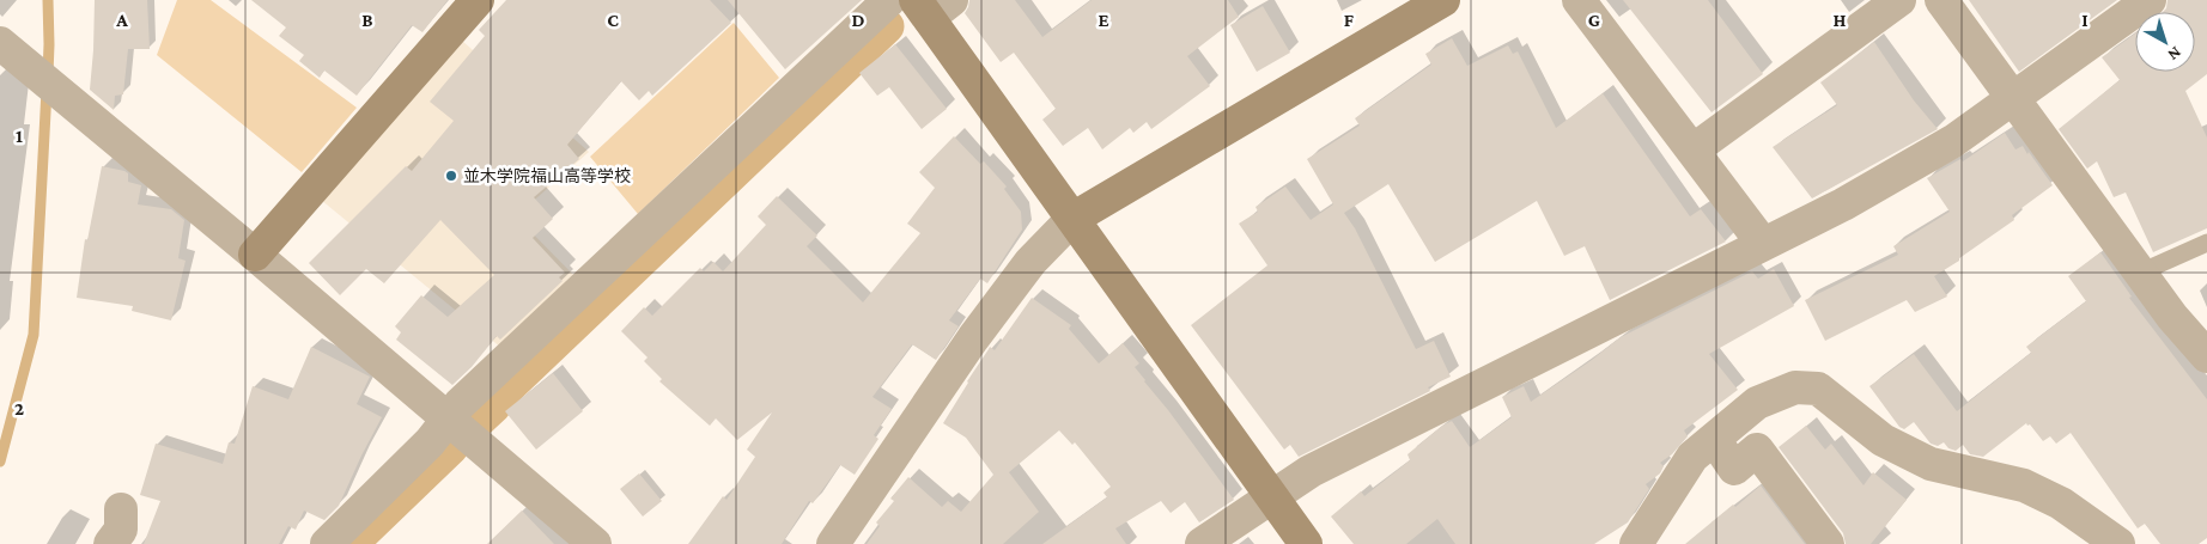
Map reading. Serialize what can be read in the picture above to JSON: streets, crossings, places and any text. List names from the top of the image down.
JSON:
{
  "places": ["並木学院福山高等学校"],
  "north": "bottom right",
  "grid": {
    "columns": [
      "A",
      "B",
      "C",
      "D",
      "E",
      "F",
      "G",
      "H",
      "I"
    ],
    "rows": ["1", "2"]
  }
}
